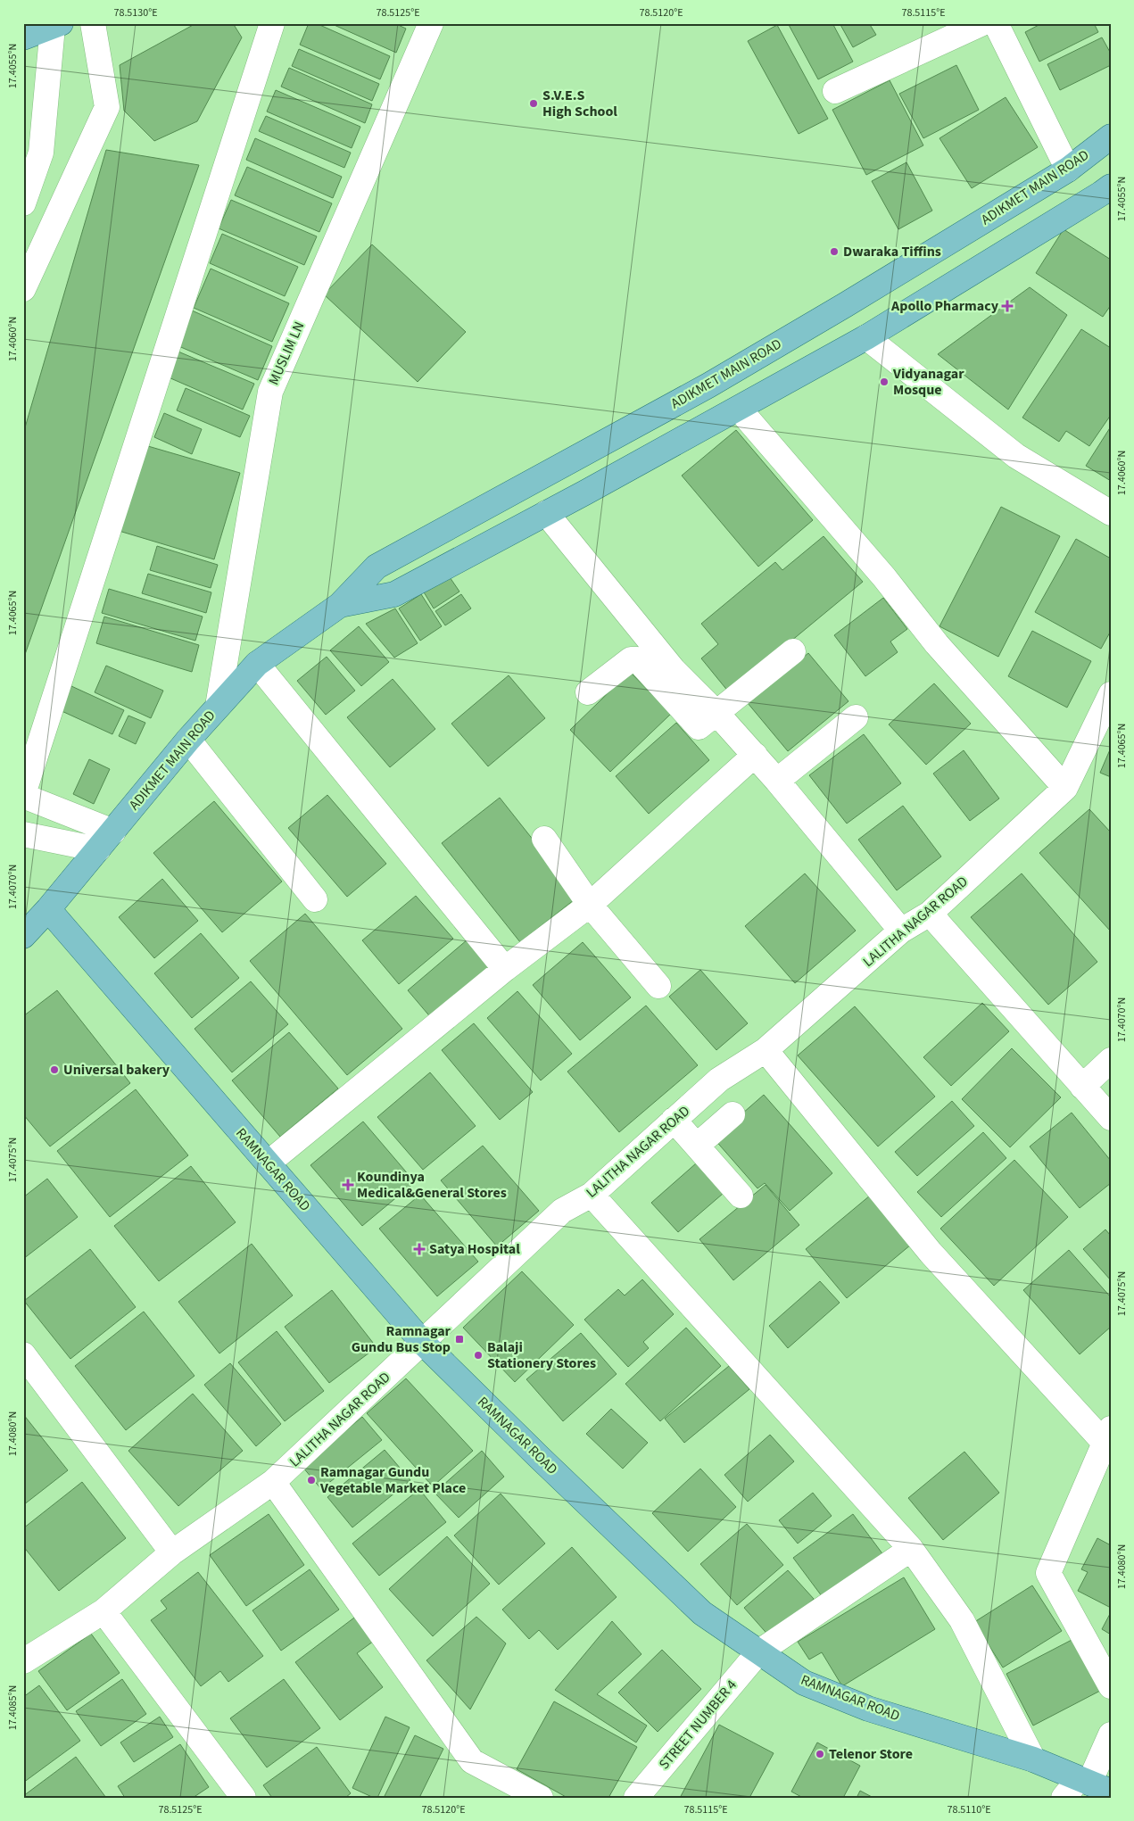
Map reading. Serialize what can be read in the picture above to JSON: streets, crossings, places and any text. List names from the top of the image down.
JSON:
{
  "streets": {
    "main road": ["ADIKMET MAIN ROAD", "RAMNAGAR ROAD"],
    "street": ["MUSLIM LN", "LALITHA NAGAR ROAD", "STREET NUMBER 4"]
  },
  "crossings": [
    ["ADIKMET MAIN ROAD", "MUSLIM LN"],
    ["ADIKMET MAIN ROAD", "RAMNAGAR ROAD"],
    ["LALITHA NAGAR ROAD", "RAMNAGAR ROAD"],
    ["RAMNAGAR ROAD", "STREET NUMBER 4"]
  ],
  "places": {
    "other": [
      "S.V.E.S High School",
      "Dwaraka Tiffins",
      "Vidyanagar Mosque",
      "Universal bakery",
      "Balaji Stationery Stores",
      "Ramnagar Gundu Vegetable Market Place",
      "Telenor Store"
    ],
    "health": ["Apollo Pharmacy", "Koundinya Medical&General Stores", "Satya Hospital"],
    "transit": ["Ramnagar Gundu Bus Stop"]
  },
  "coordinates": [
    "78.5130°E",
    "78.5125°E",
    "78.5120°E",
    "78.5115°E",
    "17.4055°N",
    "17.4060°N",
    "17.4065°N",
    "17.4070°N",
    "17.4075°N",
    "17.4080°N",
    "17.4085°N",
    "78.5110°E"
  ]
}
